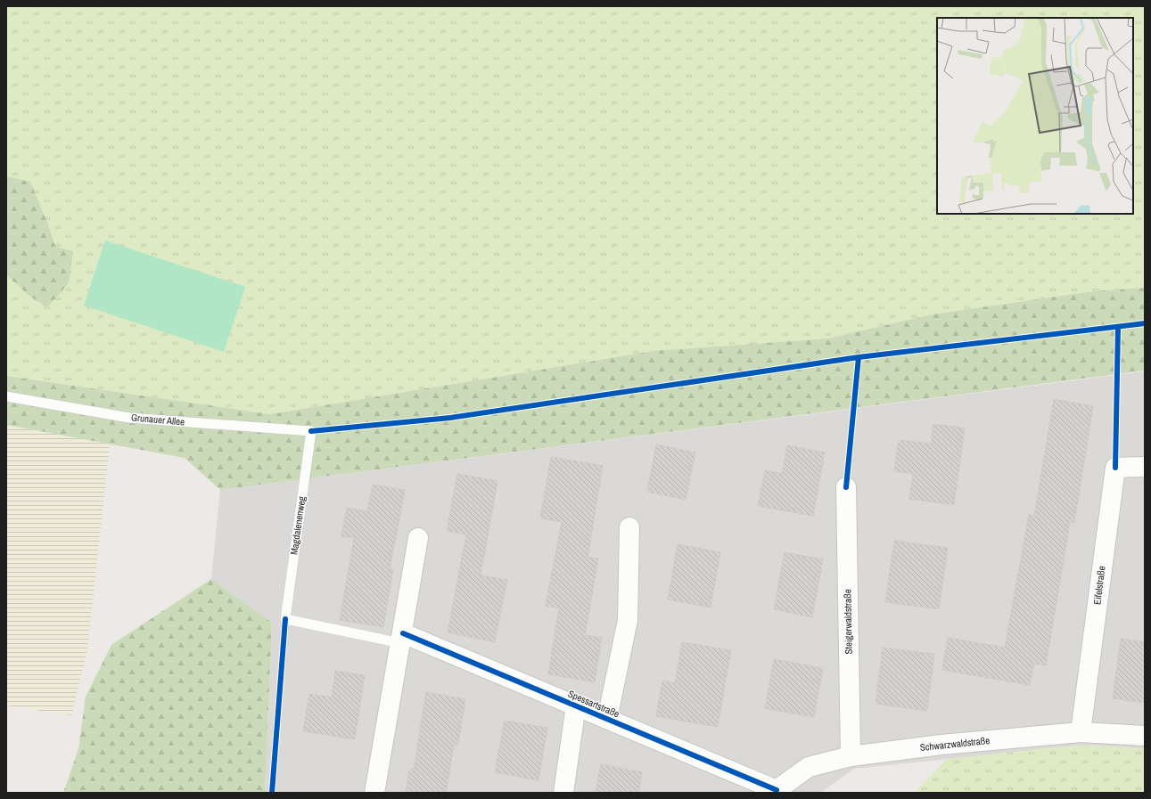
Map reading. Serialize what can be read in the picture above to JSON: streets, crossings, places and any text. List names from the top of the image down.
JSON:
{
  "streets": {
    "street": [
      "Eifelstraße",
      "Steigerwaldstraße",
      "Spessartstraße",
      "Schwarzwaldstraße"
    ],
    "lane": ["Grunauer Allee", "Magdalenenweg"]
  },
  "crossings": [
    ["Grunauer Allee", "Magdalenenweg"],
    ["Magdalenenweg", "Spessartstraße"],
    ["Eifelstraße", "Schwarzwaldstraße"],
    ["Steigerwaldstraße", "Schwarzwaldstraße"],
    ["Spessartstraße", "Schwarzwaldstraße"]
  ]
}
